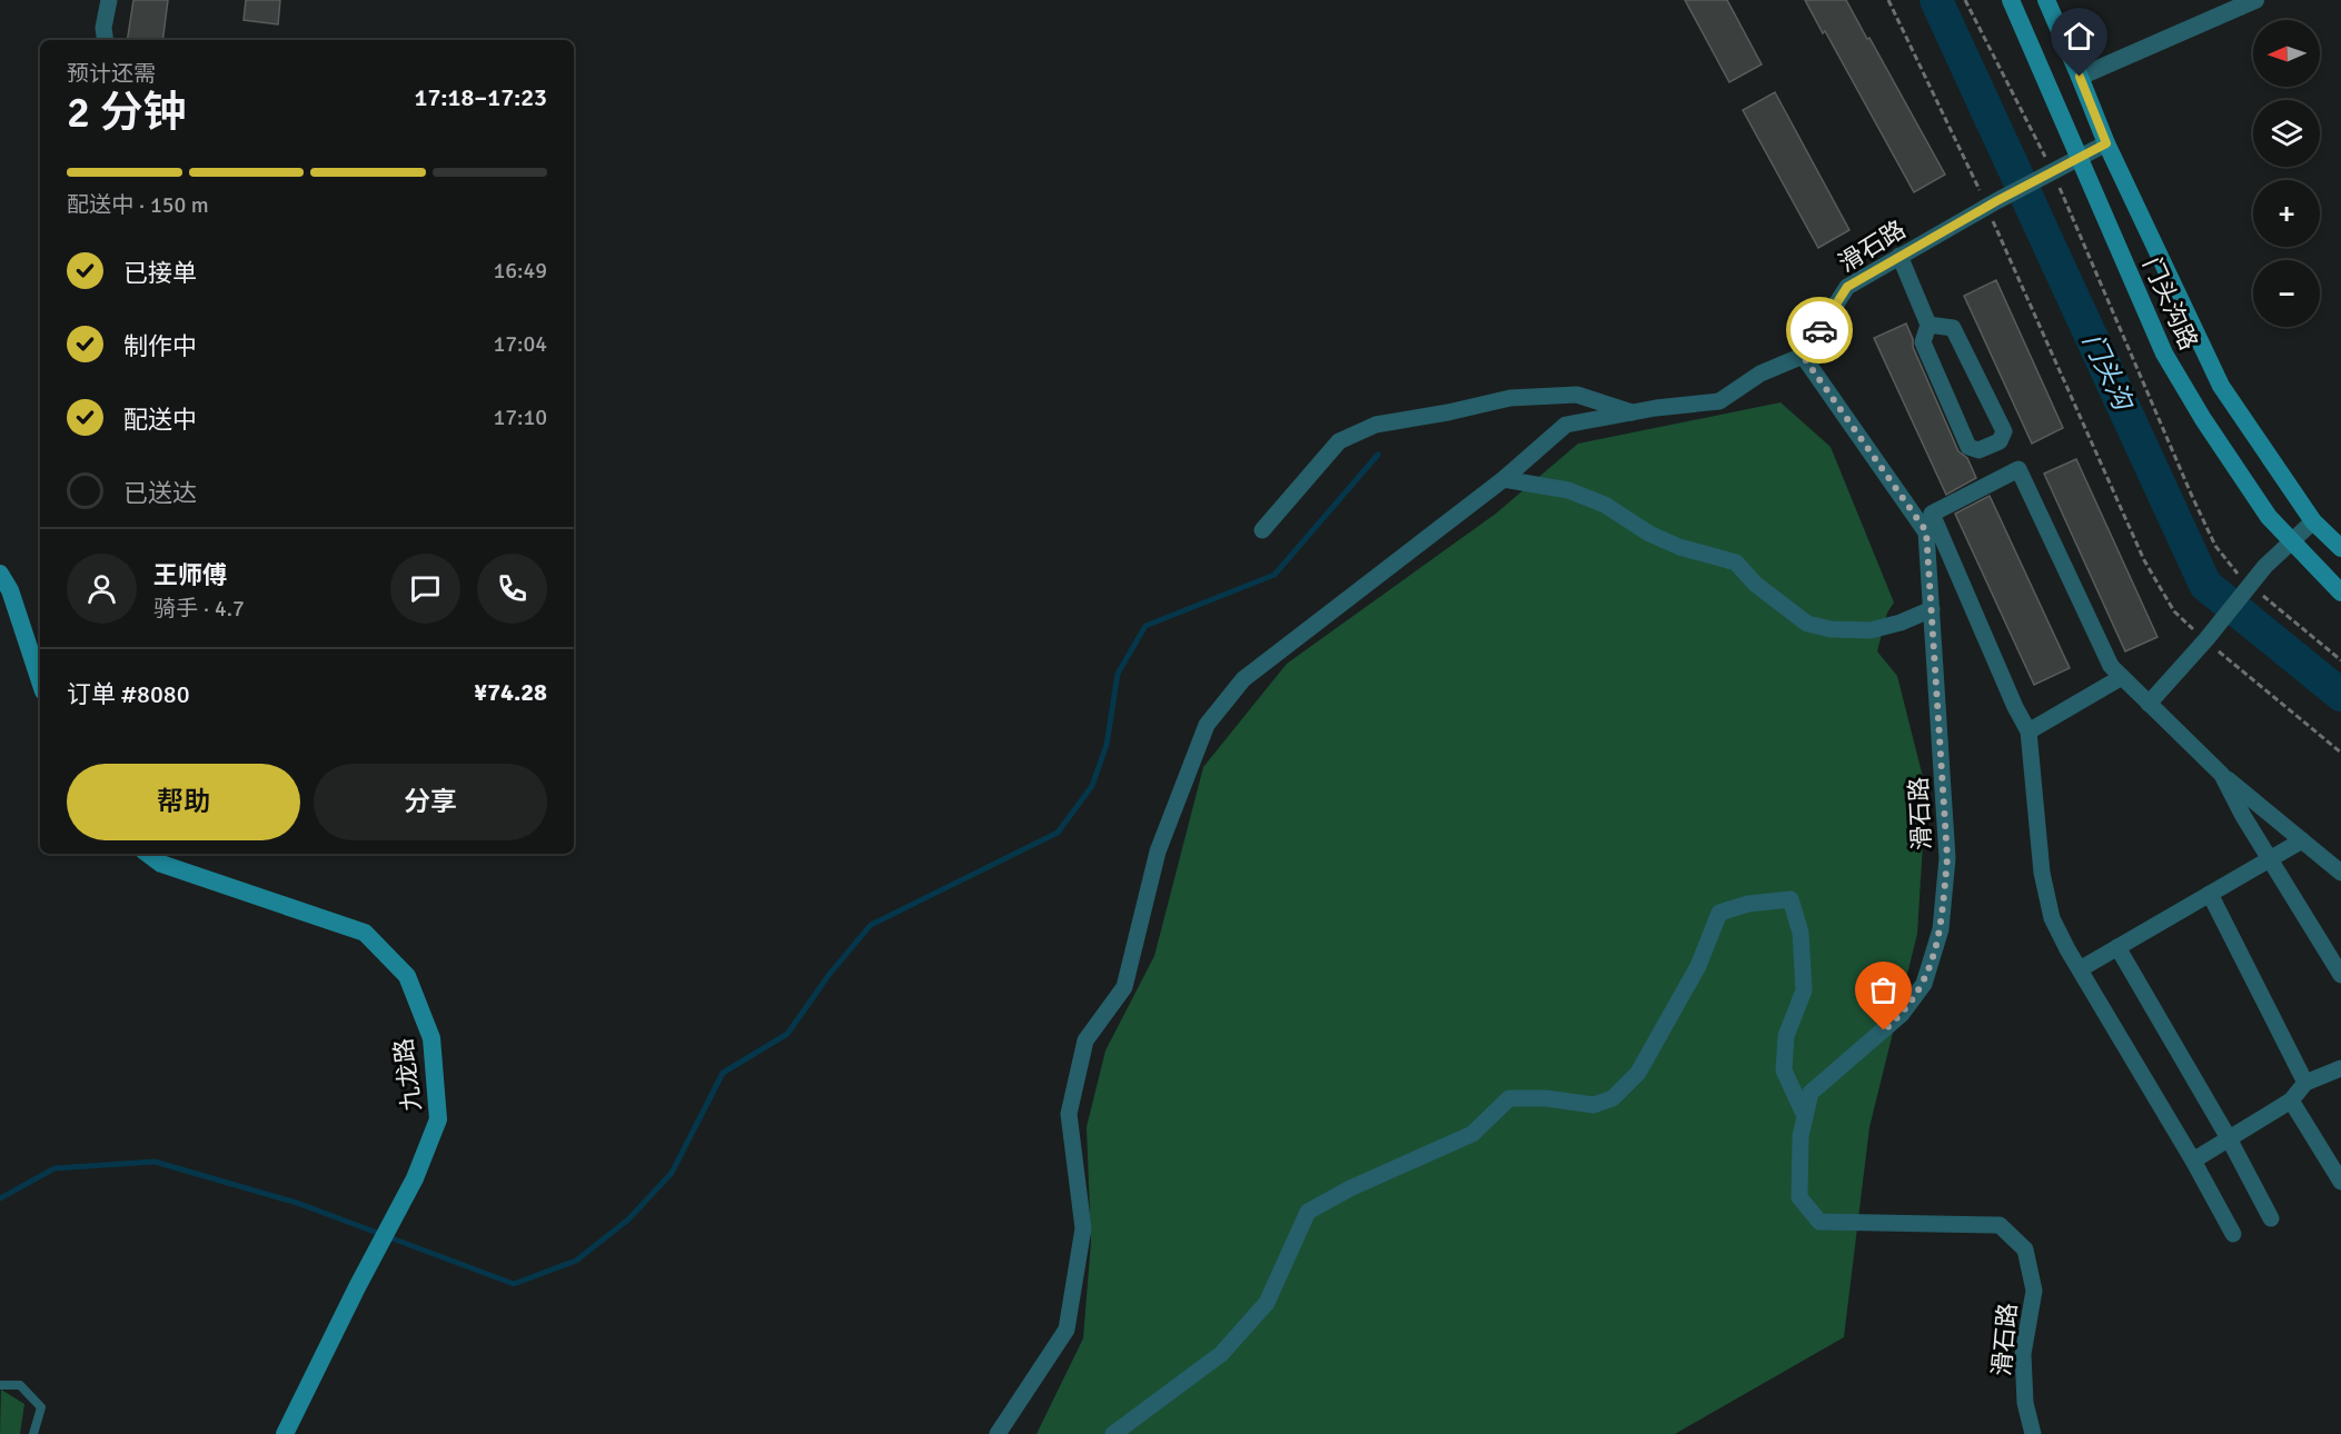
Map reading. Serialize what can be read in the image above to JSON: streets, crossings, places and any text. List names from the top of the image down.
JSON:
{
  "streets": {
    "main road": ["门头沟路", "九龙路"],
    "street": ["滑石路"]
  },
  "crossings": [
    ["滑石路", "门头沟路"]
  ],
  "water": ["门头沟"],
  "north": "left",
  "page": {
    "map_buttons": ["+", "−"],
    "heading": ["2 分钟", "预计还需", "17:18–17:23"],
    "panel": [
      "王师傅",
      "骑手 · 4.7",
      "订单 #8080",
      "¥74.28"
    ],
    "bar": "配送中 · 150 m",
    "list": [
      ["已接单", "16:49"],
      ["制作中", "17:04"],
      ["配送中", "17:10"],
      "已送达"
    ],
    "buttons": ["帮助", "分享"]
  }
}
